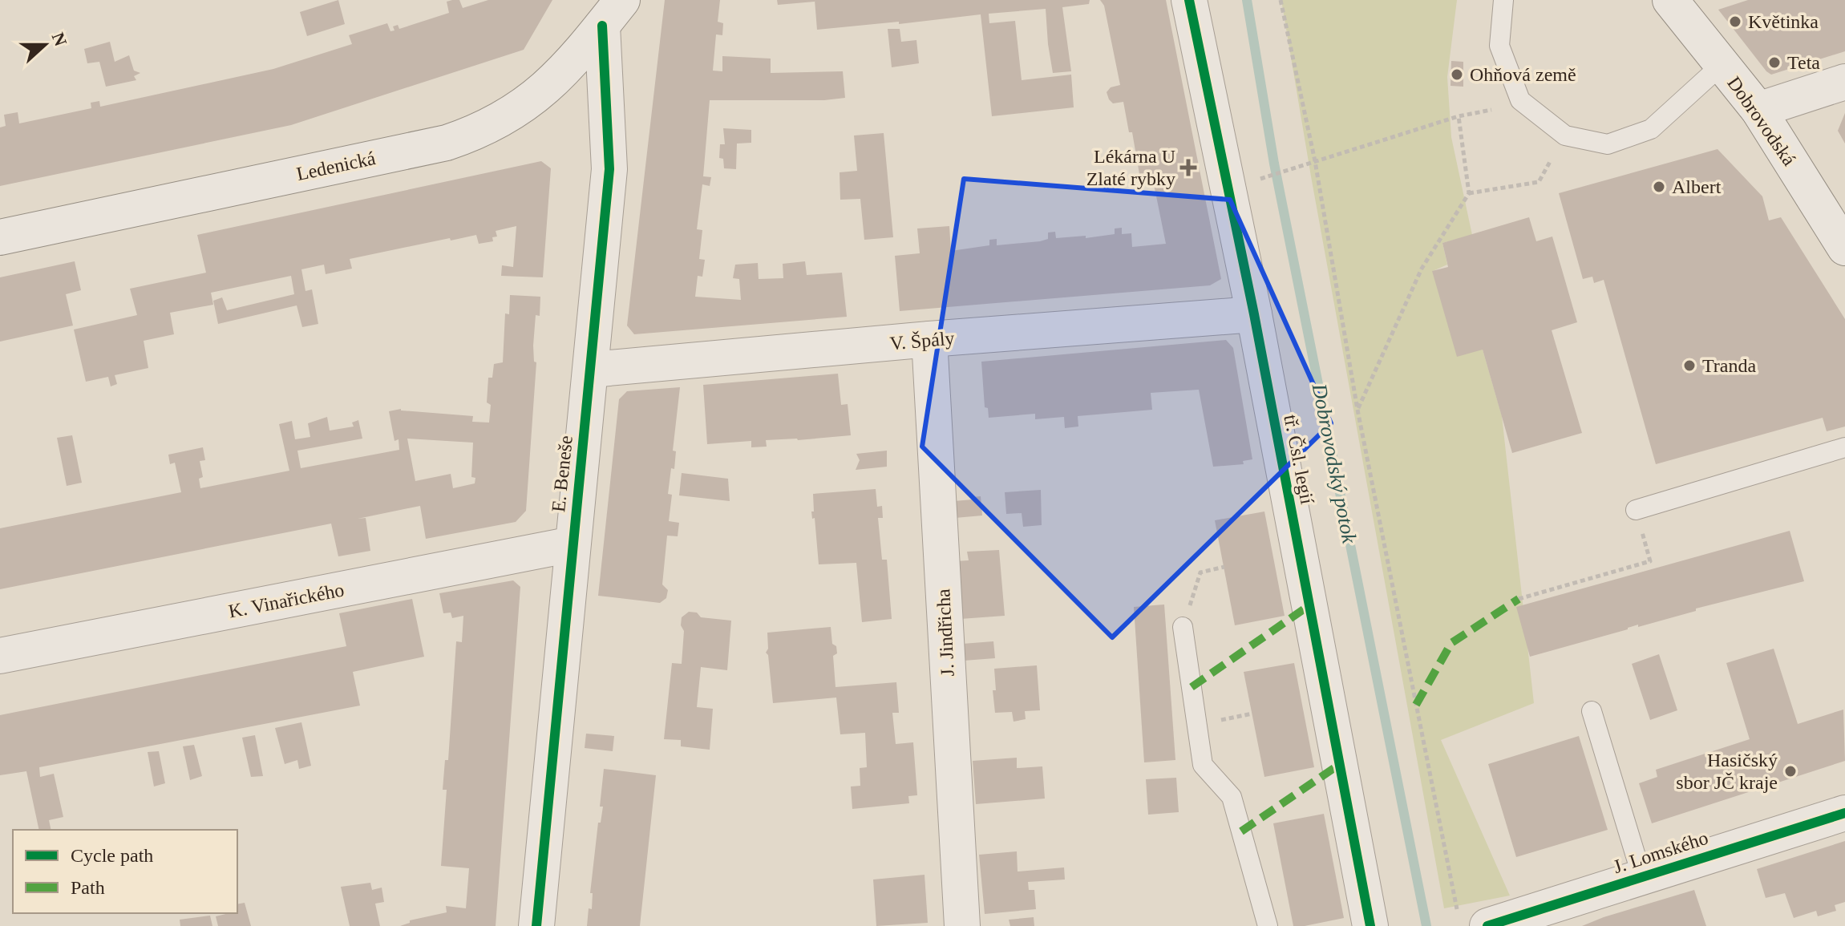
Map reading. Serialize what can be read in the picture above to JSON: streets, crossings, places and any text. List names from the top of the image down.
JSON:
{
  "streets": {
    "street": [
      "Dobrovodská",
      "Ledenická",
      "V. Špály",
      "tř. Čsl. legií",
      "E. Beneše",
      "K. Vinařického",
      "J. Jindřicha",
      "J. Lomského"
    ]
  },
  "crossings": [
    ["Ledenická", "E. Beneše"],
    ["V. Špály", "tř. Čsl. legií"],
    ["V. Špály", "E. Beneše"],
    ["V. Špály", "J. Jindřicha"],
    ["E. Beneše", "K. Vinařického"]
  ],
  "water": ["Dobrovodský potok"],
  "places": {
    "other": [
      "Květinka",
      "Teta",
      "Ohňová země",
      "Albert",
      "Tranda",
      "Hasičský sbor JČ kraje"
    ],
    "health": ["Lékárna U Zlaté rybky"]
  },
  "legend": ["Cycle path", "Path"],
  "north": "right"
}
